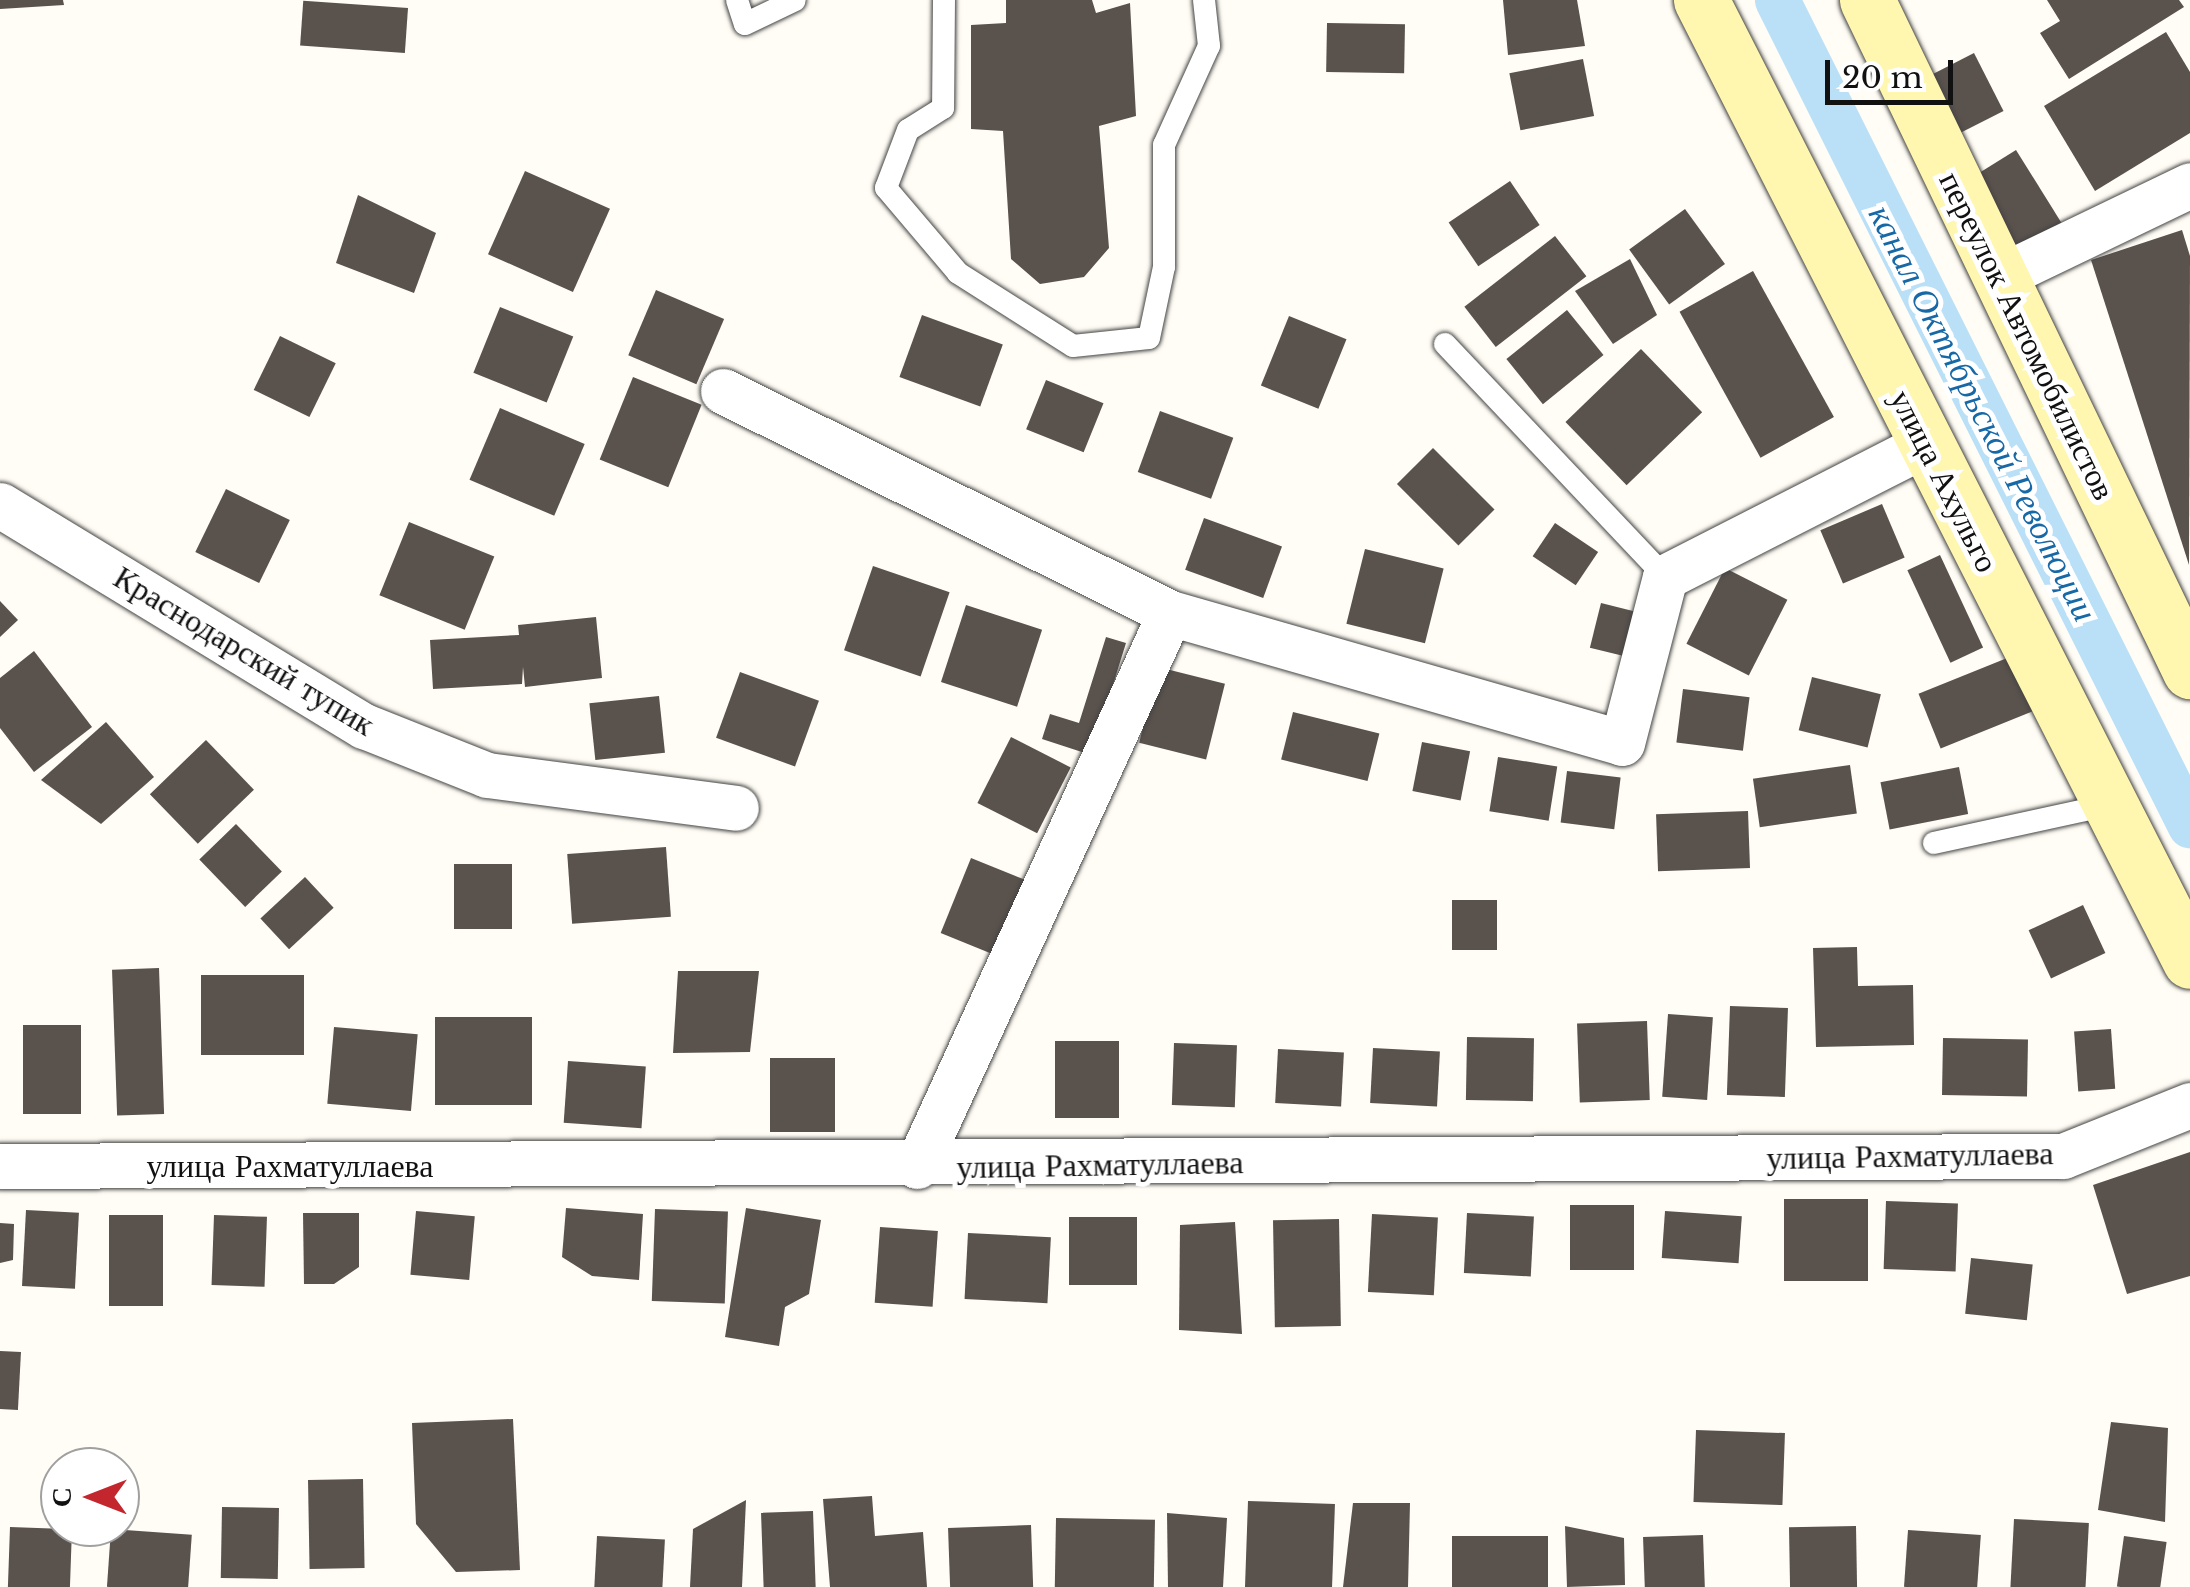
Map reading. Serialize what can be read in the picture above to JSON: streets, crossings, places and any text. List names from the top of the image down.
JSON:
{
  "streets": {
    "main road": ["переулок Автомобилистов", "улица Ахульго"],
    "street": ["Краснодарский тупик", "улица Рахматуллаева"]
  },
  "water": ["канал Октябрьской Революции"],
  "scale_bar": "20 m",
  "north": "left"
}
